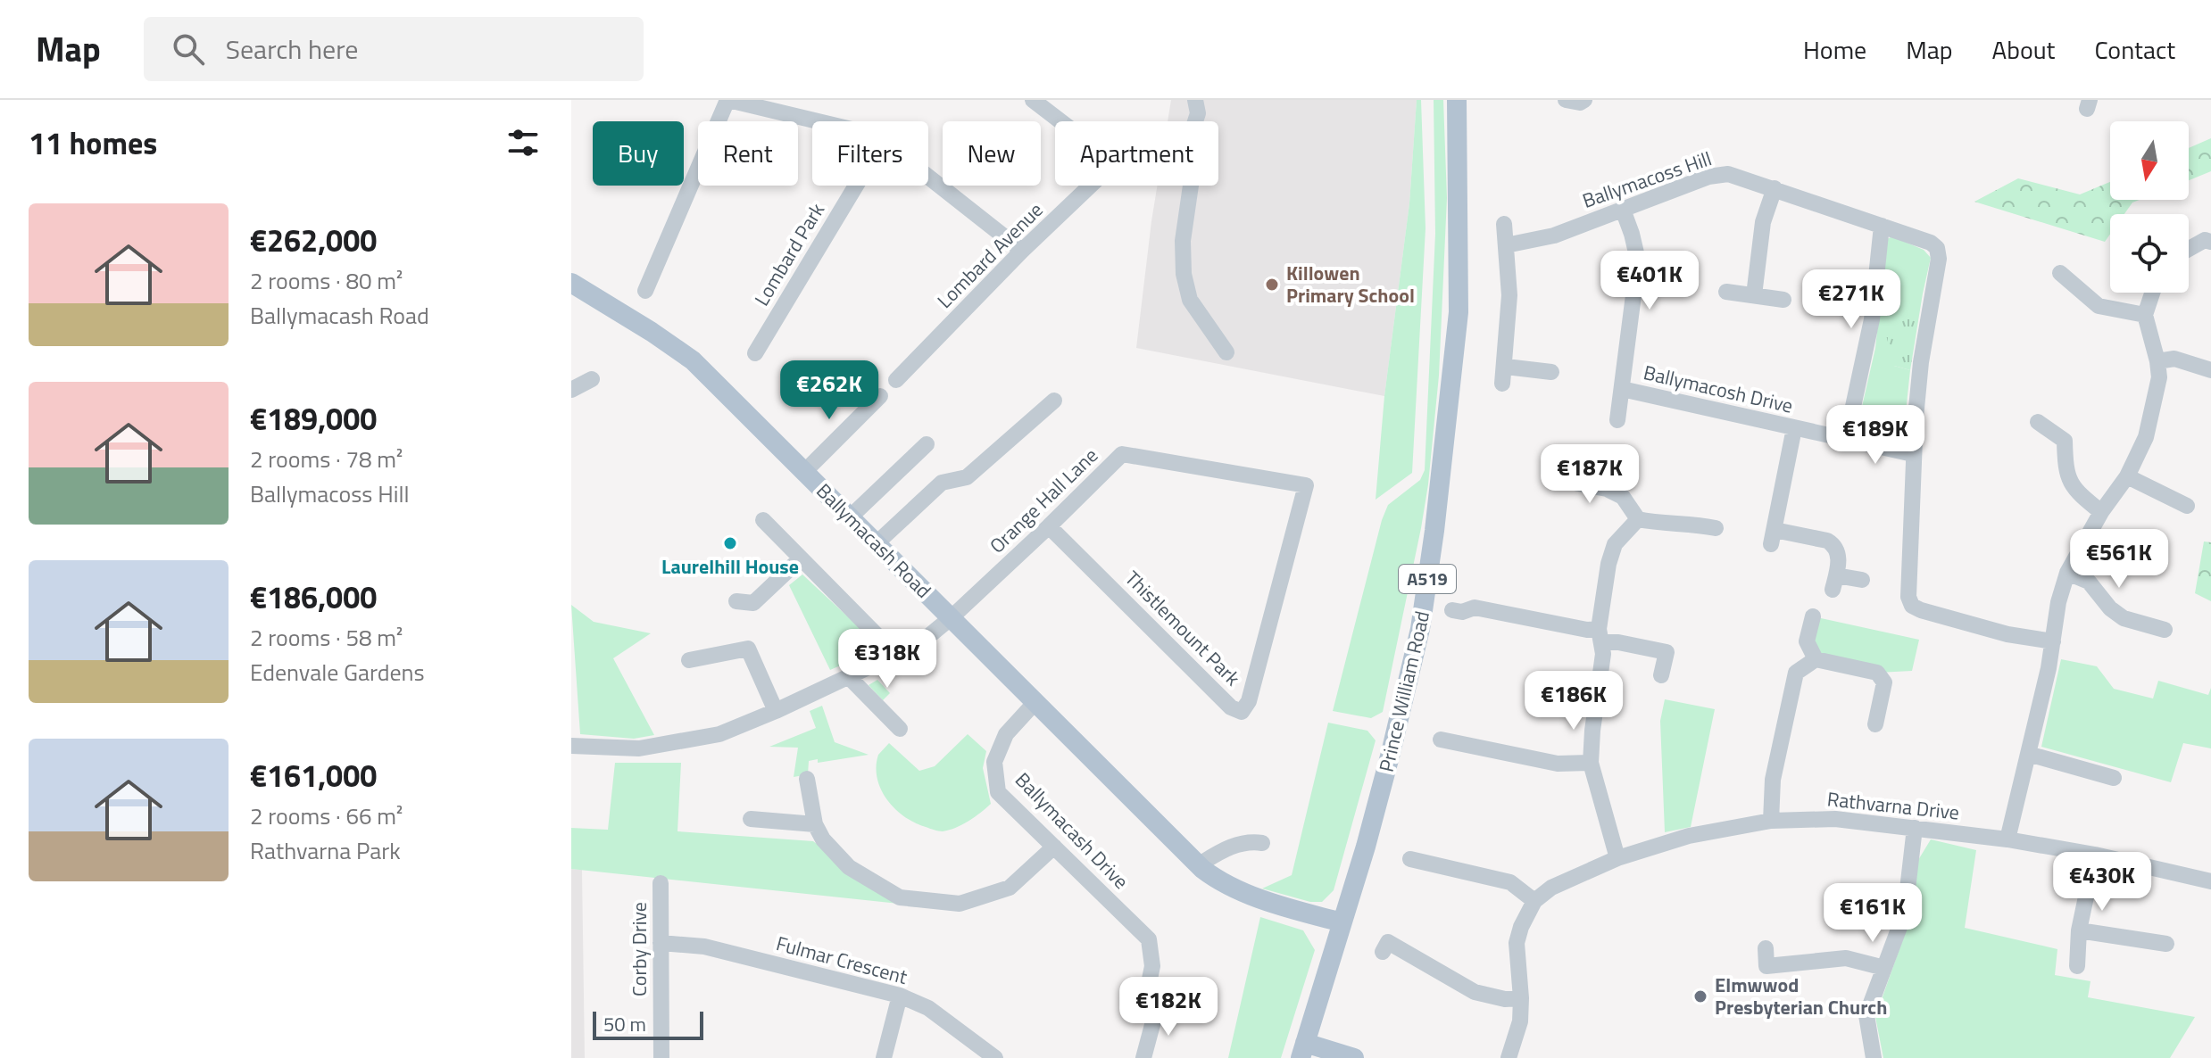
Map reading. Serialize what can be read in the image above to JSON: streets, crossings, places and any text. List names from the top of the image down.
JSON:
{
  "streets": {
    "main road": ["Ballymacash Road", "A519", "Prince William Road"],
    "street": [
      "Ballymacoss Hill",
      "Lombard Park",
      "Lombard Avenue",
      "Ballymacosh Drive",
      "Orange Hall Lane",
      "Thistlemount Park",
      "Rathvarna Drive",
      "Ballymacash Drive",
      "Corby Drive",
      "Fulmar Crescent"
    ]
  },
  "crossings": [
    ["Ballymacoss Hill", "Ballymacosh Drive"],
    ["Orange Hall Lane", "Ballymacash Road"],
    ["Orange Hall Lane", "Thistlemount Park"],
    ["Ballymacash Road", "Prince William Road"],
    ["Ballymacash Road", "Ballymacash Drive"],
    ["Corby Drive", "Fulmar Crescent"]
  ],
  "places": ["Killowen Primary School", "Laurelhill House", "Elmwwod Presbyterian Church"],
  "scale_bar": "50 m",
  "north": "bottom",
  "page": {
    "header": "Map",
    "search": "Search here",
    "nav": [
      "Home",
      "Map",
      "About",
      "Contact"
    ],
    "heading": "11 homes",
    "chip": [
      "Buy",
      "Rent",
      "Filters",
      "New",
      "Apartment"
    ],
    "list": [
      {
        "name": "€262,000",
        "note": "2 rooms · 80 m² · Ballymacash Road"
      },
      {
        "name": "€189,000",
        "note": "2 rooms · 78 m² · Ballymacoss Hill"
      },
      {
        "name": "€186,000",
        "note": "2 rooms · 58 m² · Edenvale Gardens"
      },
      {
        "name": "€161,000",
        "note": "2 rooms · 66 m² · Rathvarna Park"
      }
    ],
    "price": [
      "€401K",
      "€271K",
      "€262K",
      "€189K",
      "€187K",
      "€561K",
      "€318K",
      "€186K",
      "€430K",
      "€161K",
      "€182K"
    ],
    "scale": "50 m"
  }
}
